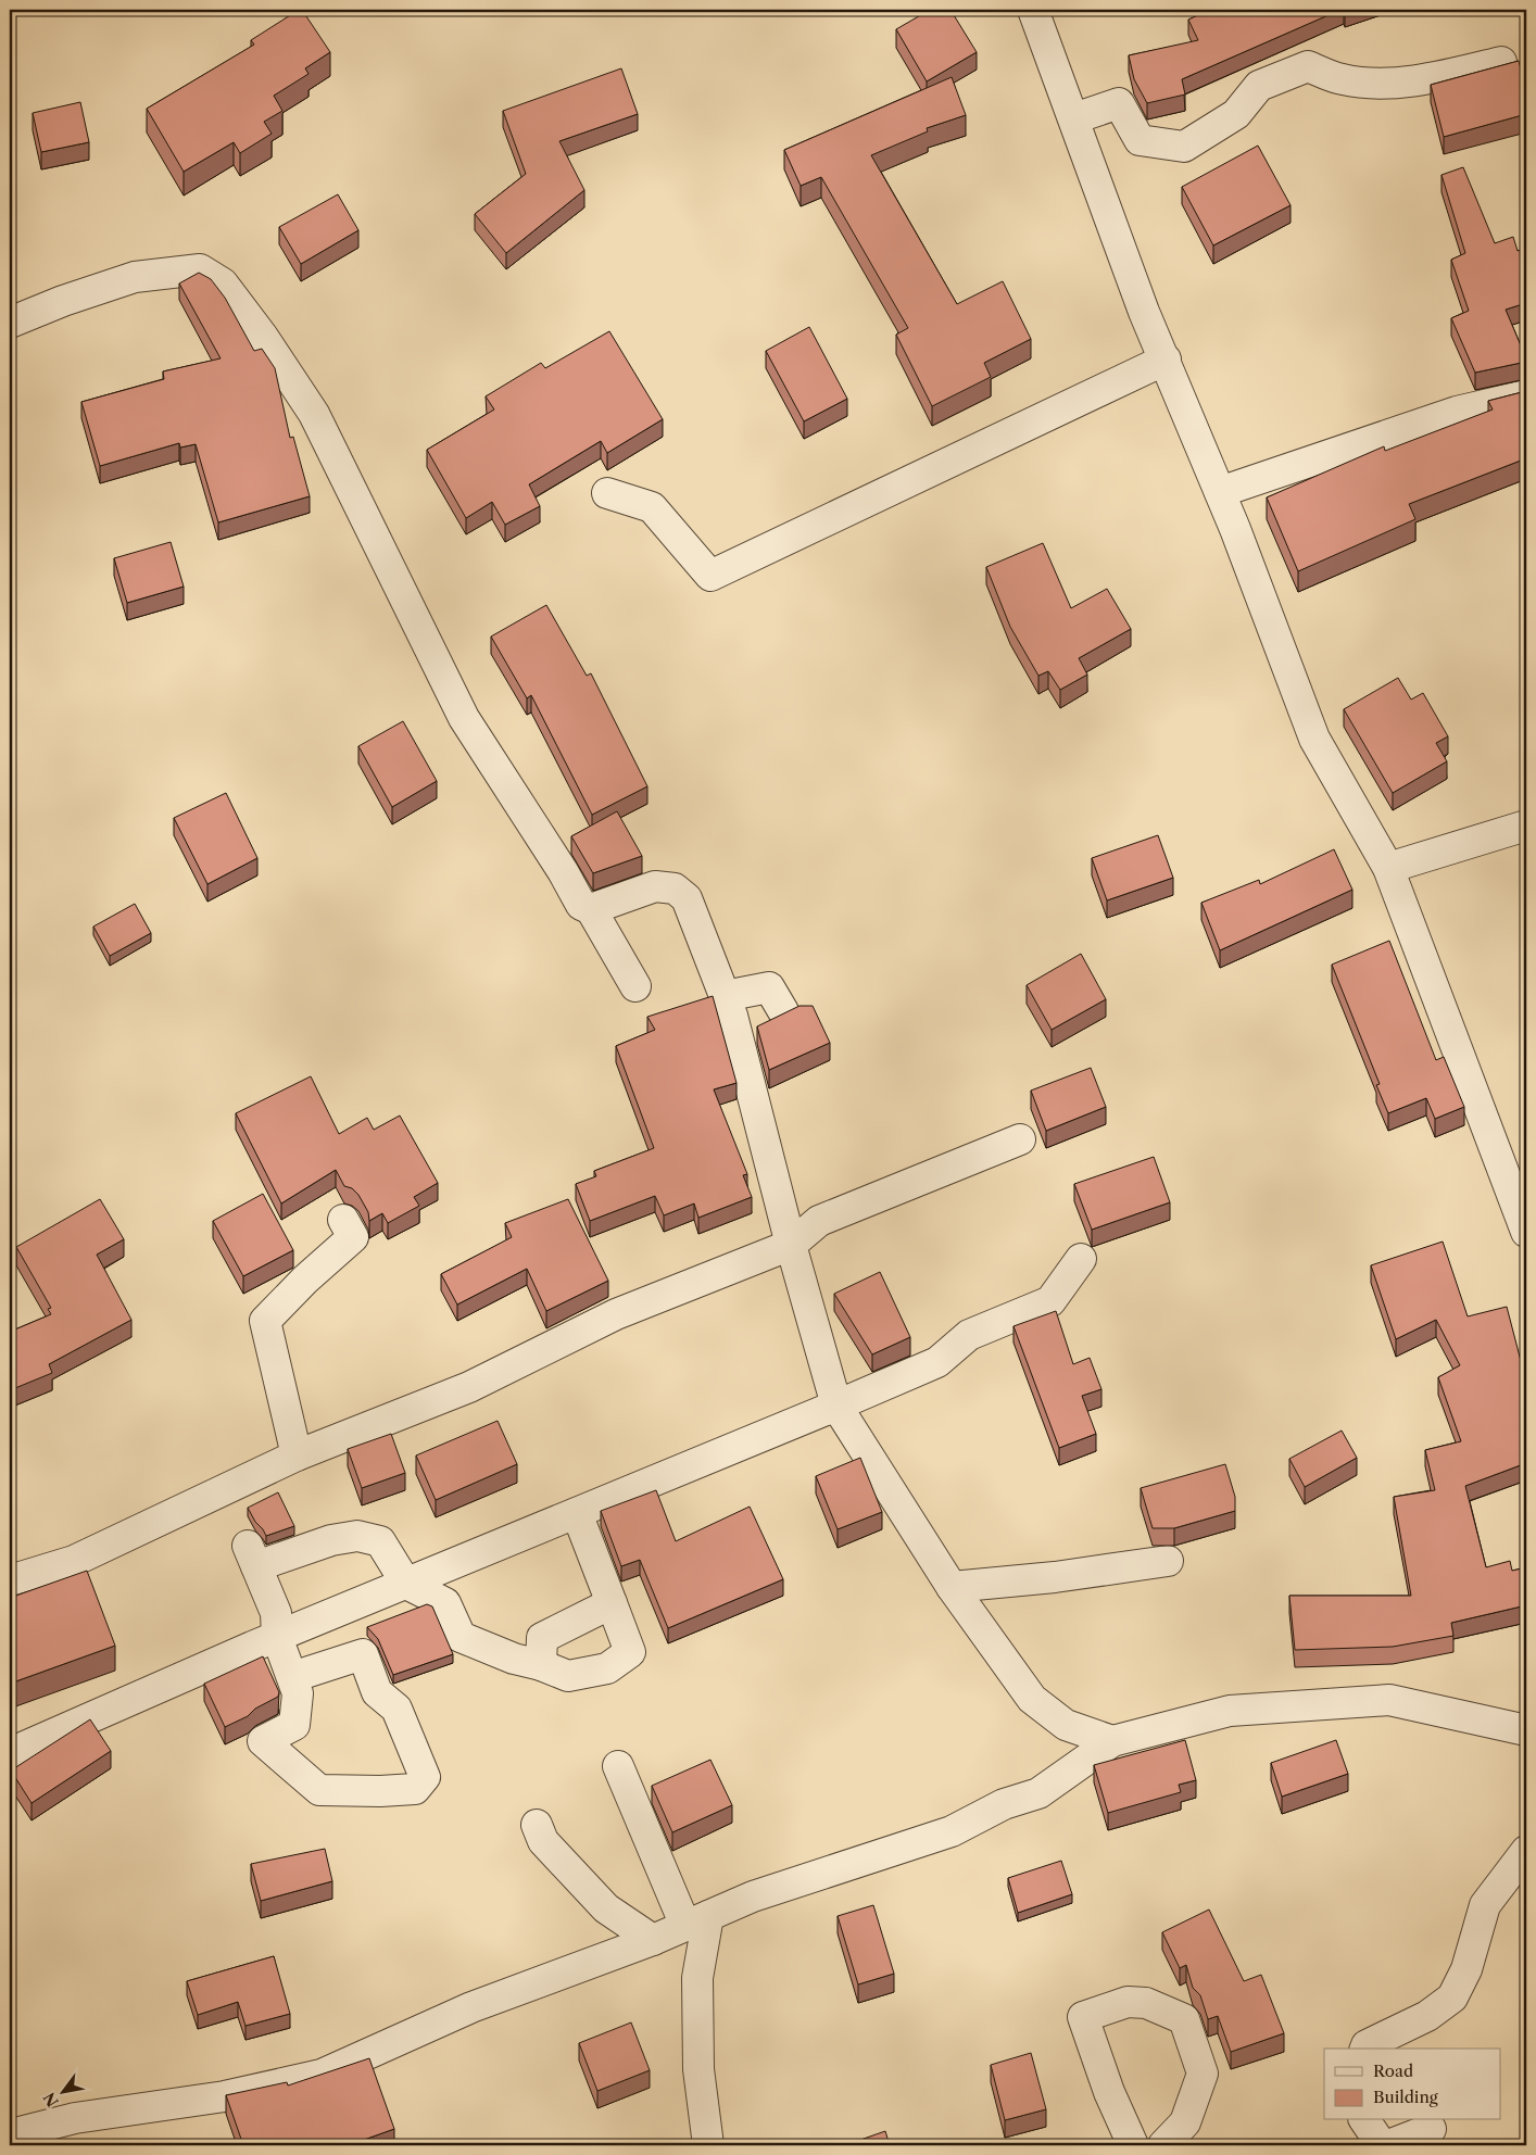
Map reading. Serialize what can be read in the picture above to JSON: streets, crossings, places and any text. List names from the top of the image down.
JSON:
{
  "legend": ["Road", "Building"],
  "north": "bottom left"
}
